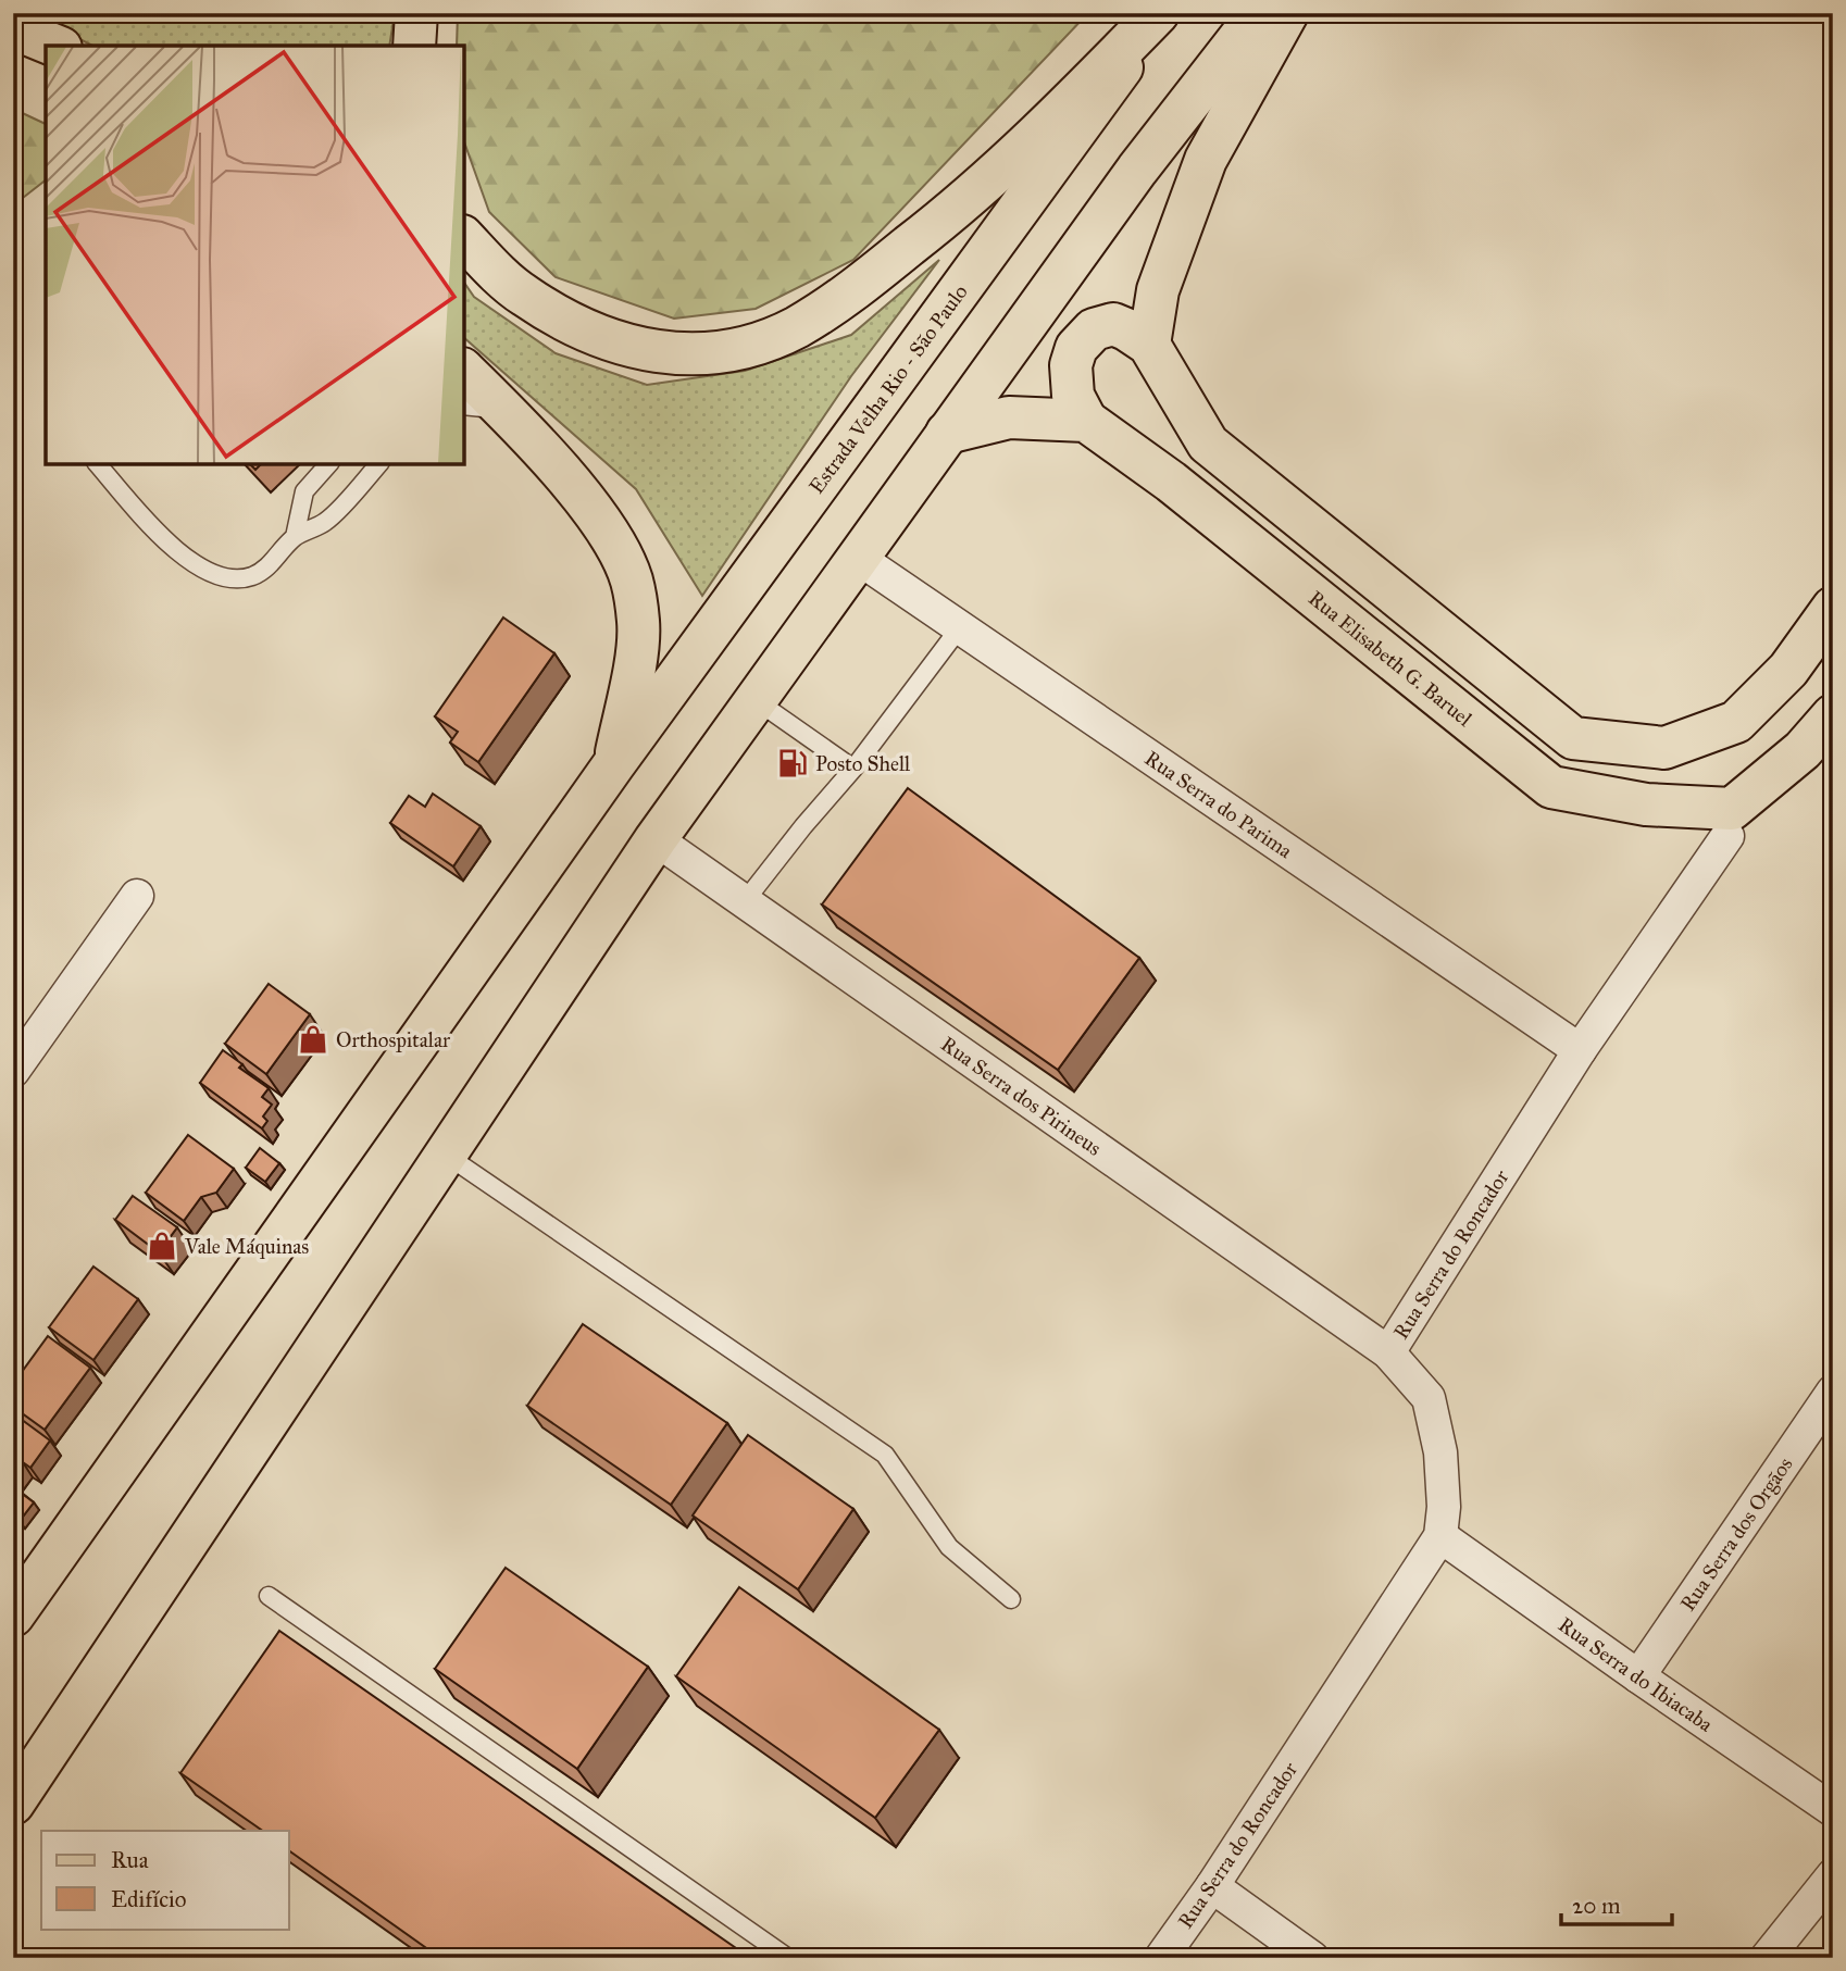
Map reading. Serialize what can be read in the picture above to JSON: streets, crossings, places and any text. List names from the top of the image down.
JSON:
{
  "streets": {
    "main road": ["Estrada Velha Rio - São Paulo", "Rua Elisabeth G. Baruel"],
    "street": [
      "Rua Serra do Parima",
      "Rua Serra dos Pirineus",
      "Rua Serra do Roncador",
      "Rua Serra dos Orgãos",
      "Rua Serra do Ibiacaba"
    ]
  },
  "crossings": [
    ["Rua Serra do Parima", "Rua Serra do Roncador"],
    ["Rua Serra dos Pirineus", "Rua Serra do Roncador"],
    ["Rua Serra do Roncador", "Rua Serra do Ibiacaba"],
    ["Rua Serra dos Orgãos", "Rua Serra do Ibiacaba"]
  ],
  "places": {
    "fuel station": ["Posto Shell"],
    "shop": ["Orthospitalar", "Vale Máquinas"]
  },
  "legend": ["Rua", "Edifício"],
  "scale_bar": "20 m"
}
